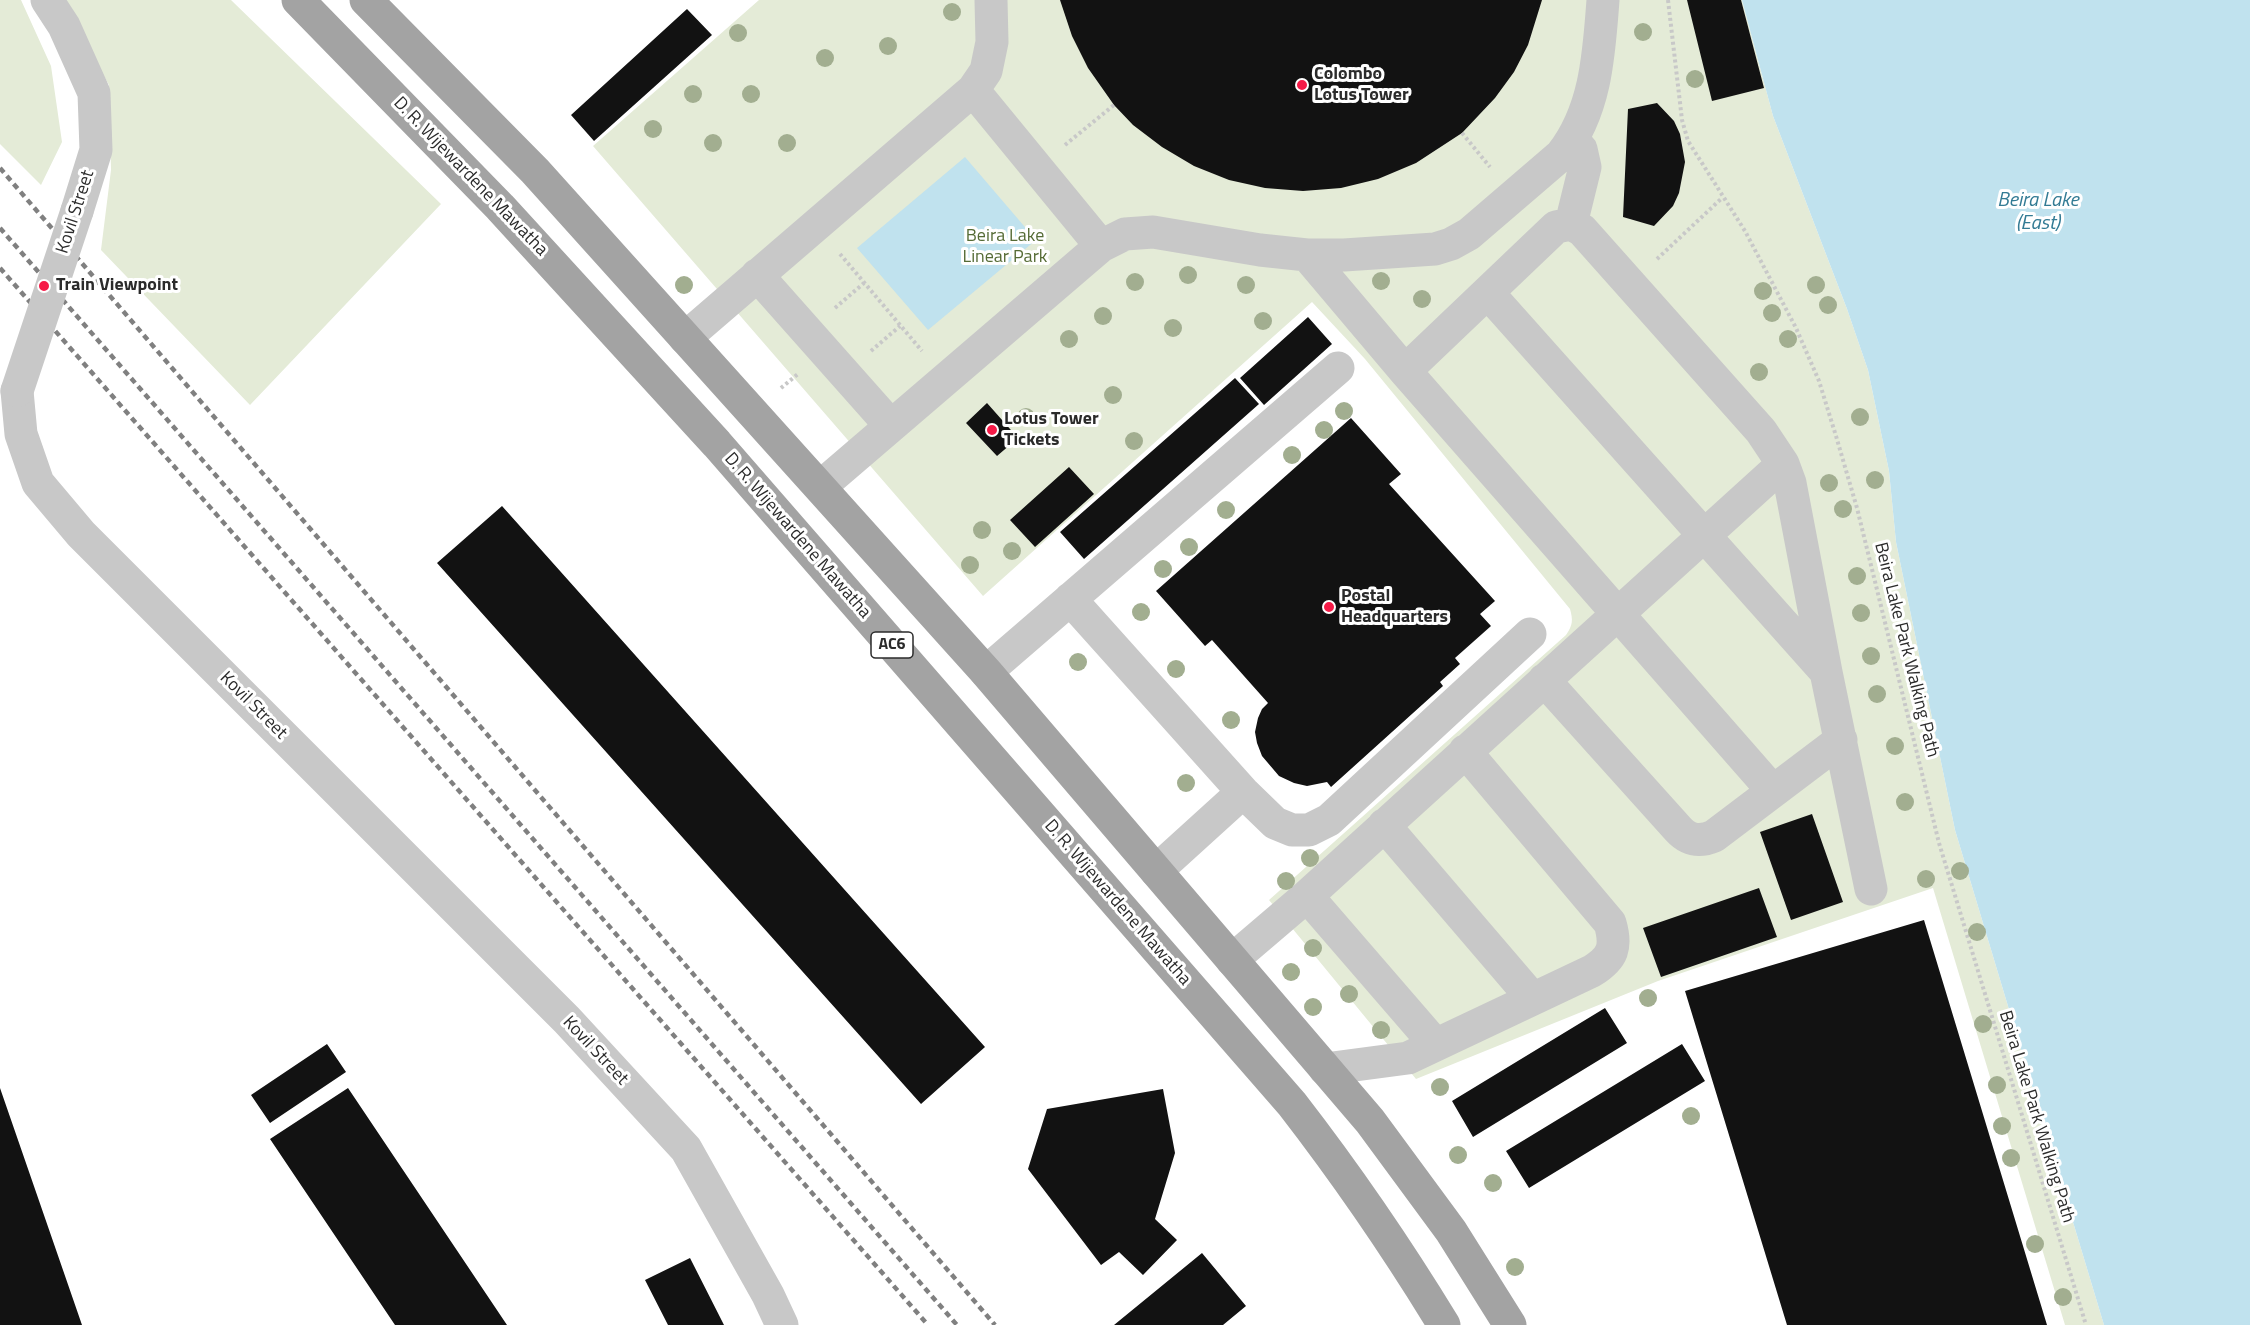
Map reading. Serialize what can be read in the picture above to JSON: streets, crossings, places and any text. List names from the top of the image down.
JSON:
{
  "streets": {
    "main road": ["D. R. Wijewardene Mawatha", "AC6"],
    "lane": ["Kovil Street"],
    "path": ["Beira Lake Park Walking Path"]
  },
  "water": ["Beira Lake (East)"],
  "parks": ["Beira Lake Linear Park"],
  "places": [
    "Colombo Lotus Tower",
    "Train Viewpoint",
    "Lotus Tower Tickets",
    "Postal Headquarters"
  ]
}
